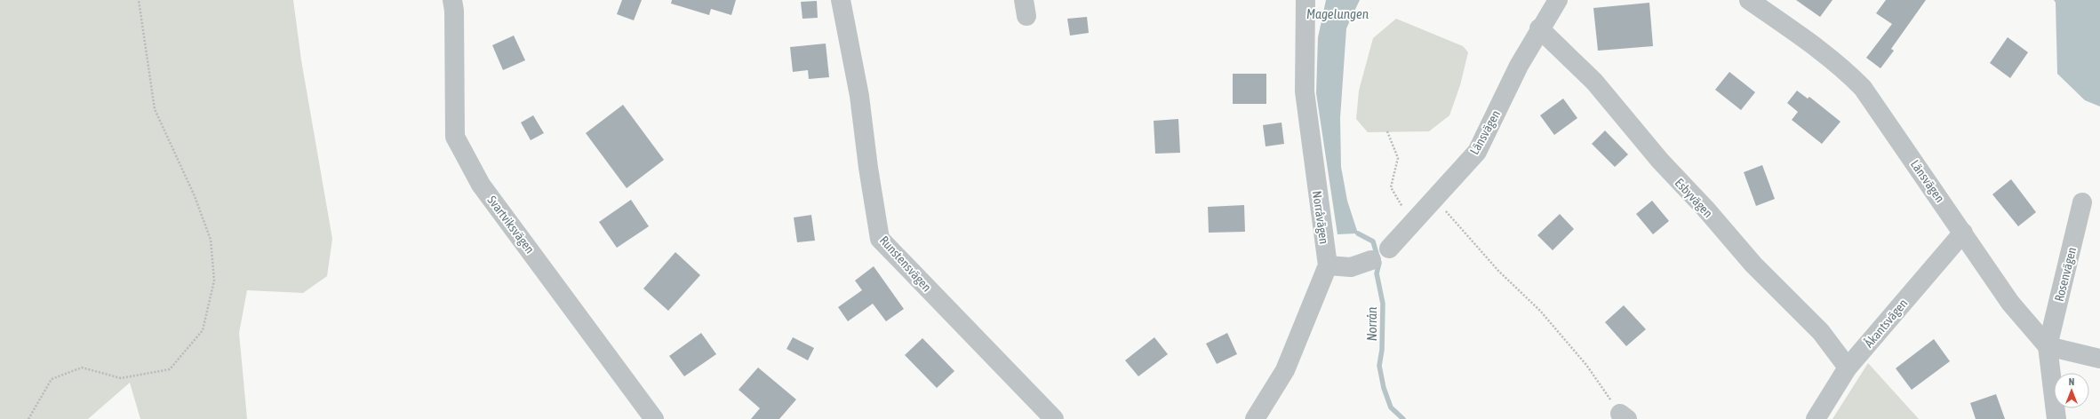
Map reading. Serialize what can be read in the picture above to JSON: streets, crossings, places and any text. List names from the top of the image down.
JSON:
{
  "streets": {
    "street": [
      "Länsvägen",
      "Esbyvägen",
      "Norråvägen",
      "Svartviksvägen",
      "Runstensvägen",
      "Rosenvägen",
      "Åkantsvägen"
    ]
  },
  "crossings": [
    ["Länsvägen", "Esbyvägen"],
    ["Länsvägen", "Rosenvägen"],
    ["Länsvägen", "Åkantsvägen"],
    ["Esbyvägen", "Åkantsvägen"]
  ],
  "water": ["Magelungen", "Norrån"],
  "north": "top"
}
